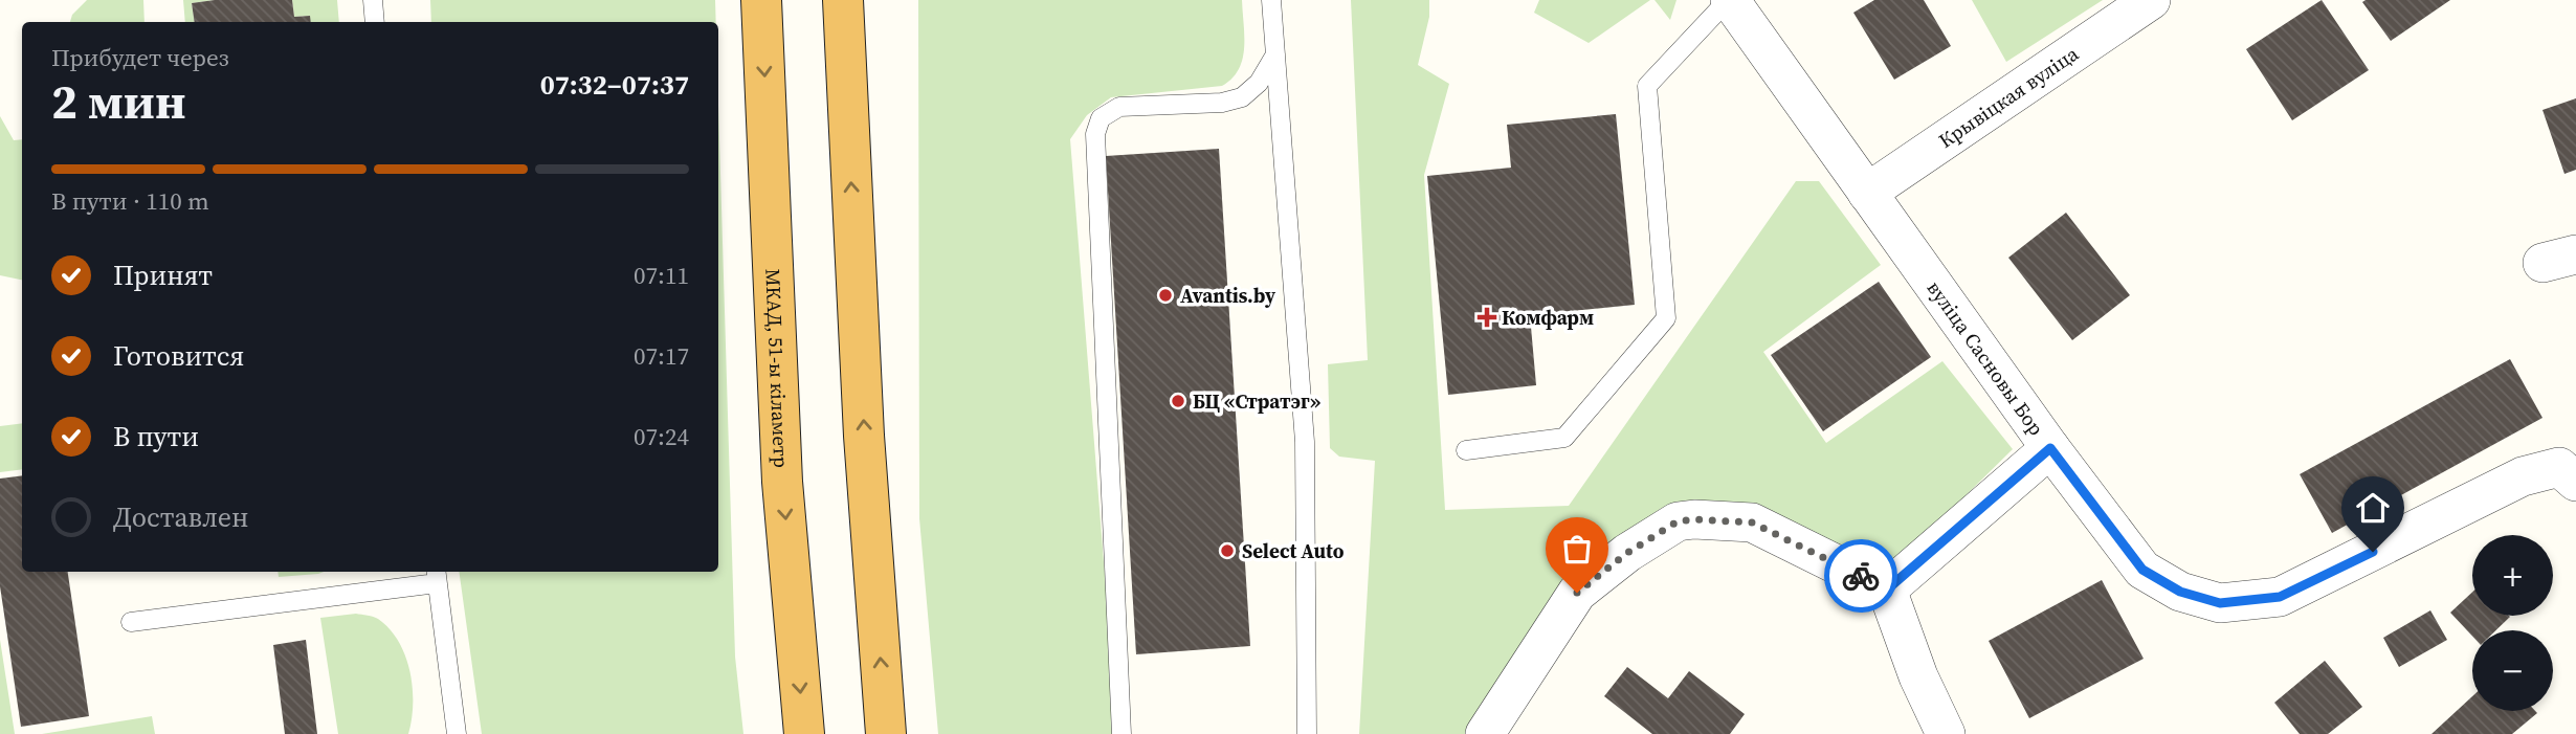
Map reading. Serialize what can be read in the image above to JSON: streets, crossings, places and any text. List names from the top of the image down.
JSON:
{
  "streets": {
    "highway": ["МКАД, 51-ы кіламетр"],
    "street": ["Крывіцкая вуліца", "вуліца Сасновы Бор"]
  },
  "crossings": [
    ["Крывіцкая вуліца", "вуліца Сасновы Бор"]
  ],
  "places": {
    "other": ["Avantis.by", "БЦ «Стратэг»", "Select Auto"],
    "health": ["Комфарм"]
  },
  "page": {
    "heading": ["2 мин", "Прибудет через", "07:32–07:37"],
    "bar": "В пути · 110 m",
    "list": [
      ["Принят", "07:11"],
      ["Готовится", "07:17"],
      ["В пути", "07:24"],
      "Доставлен"
    ],
    "map_buttons": ["+", "−"]
  }
}
